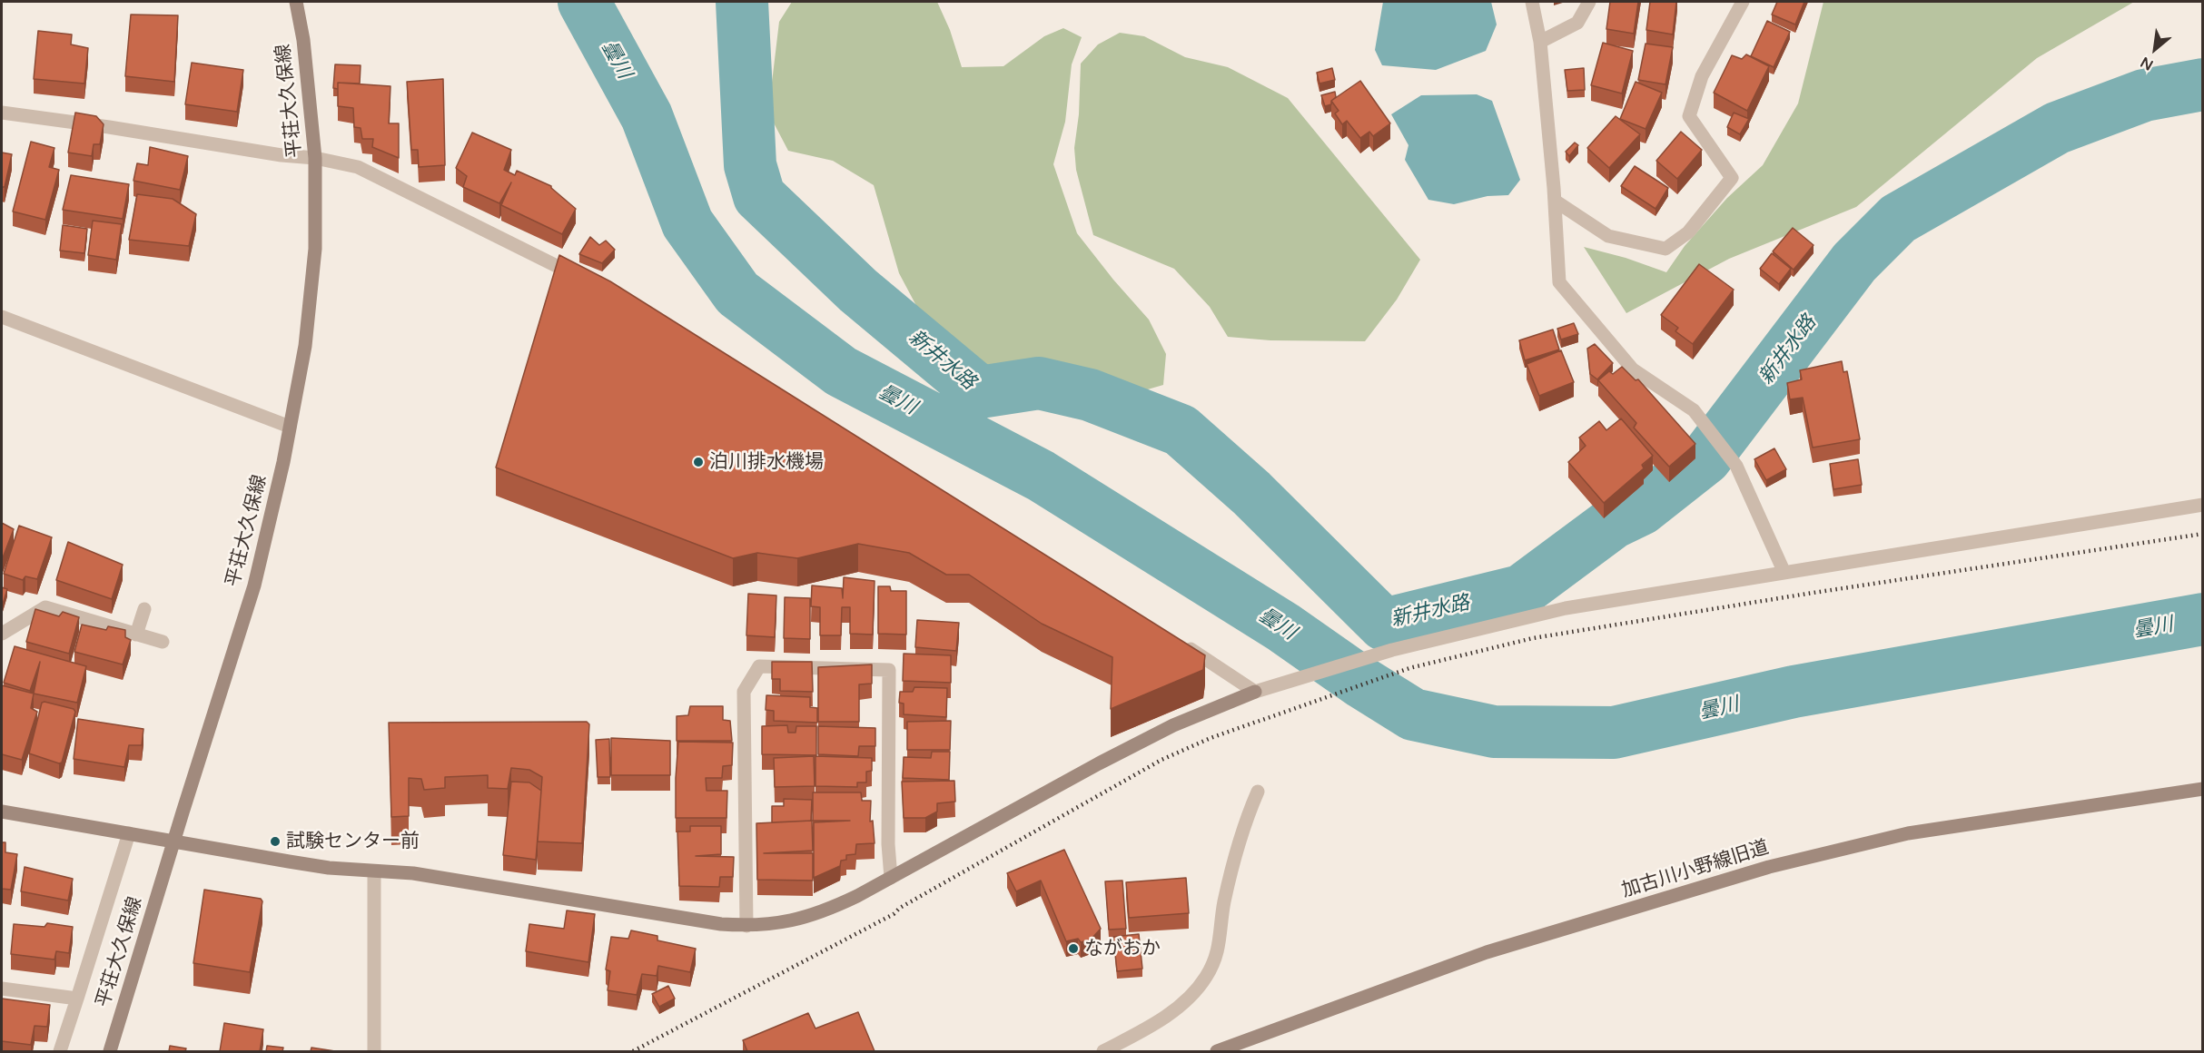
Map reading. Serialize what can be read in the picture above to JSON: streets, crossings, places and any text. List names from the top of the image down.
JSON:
{
  "streets": {
    "street": ["平荘大久保線", "加古川小野線旧道"]
  },
  "water": ["曇川", "新井水路"],
  "places": ["泊川排水機場", "試験センター前", "ながおか"],
  "north": "bottom left"
}
